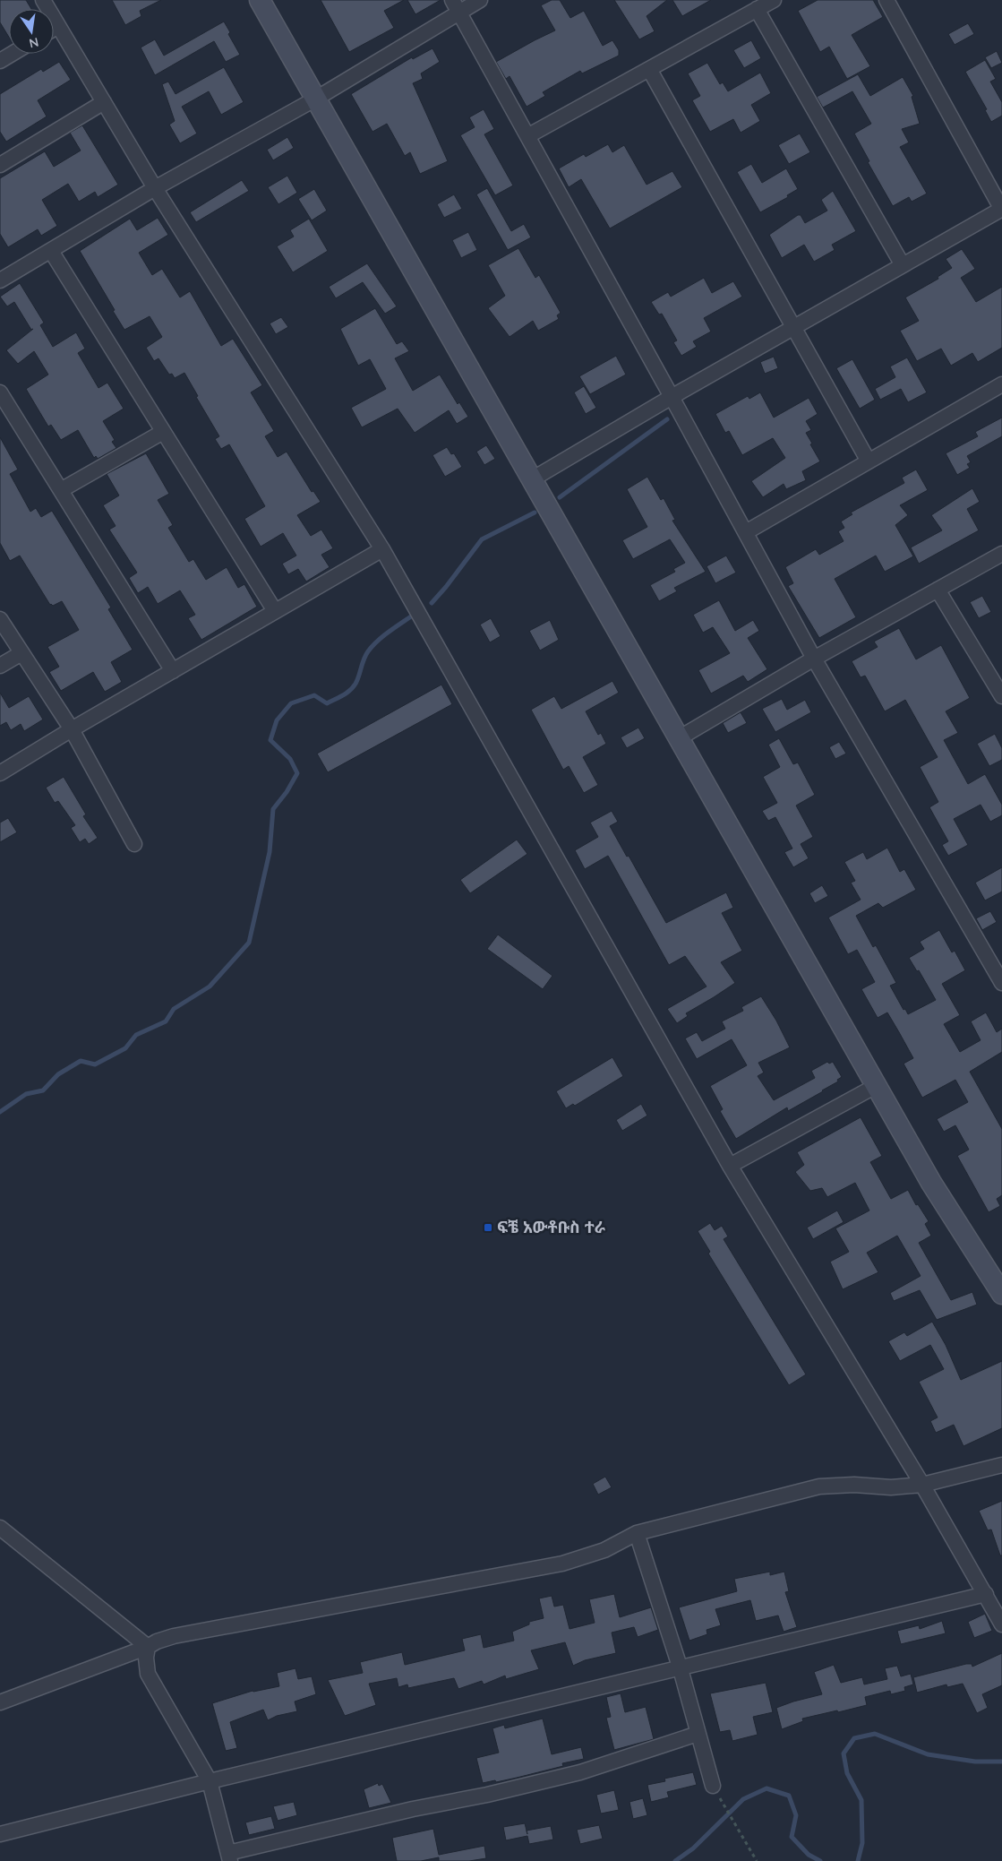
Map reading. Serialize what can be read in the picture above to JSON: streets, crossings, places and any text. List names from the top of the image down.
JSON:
{
  "places": {
    "transit": ["ፍቼ አውቶቡስ ተራ"]
  },
  "north": "bottom"
}
